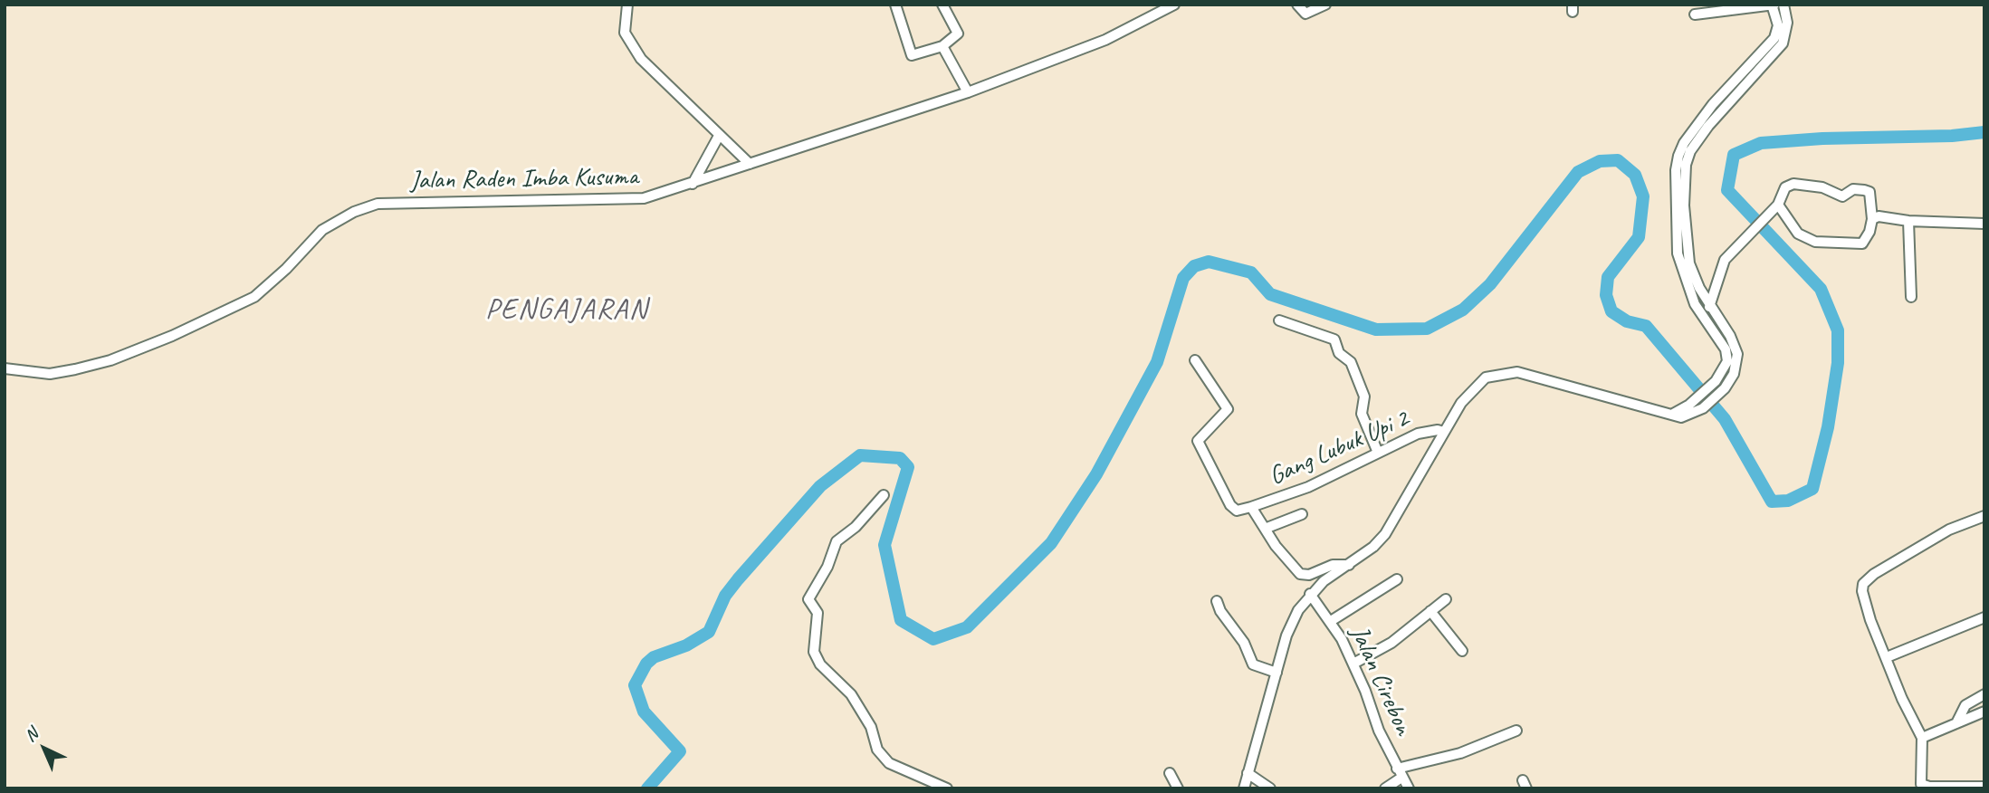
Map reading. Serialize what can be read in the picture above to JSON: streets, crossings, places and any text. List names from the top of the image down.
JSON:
{
  "streets": {
    "street": ["Jalan Raden Imba Kusuma", "Gang Lubuk Upi 2", "Jalan Cirebon"]
  },
  "districts": ["PENGAJARAN"],
  "north": "top left"
}
